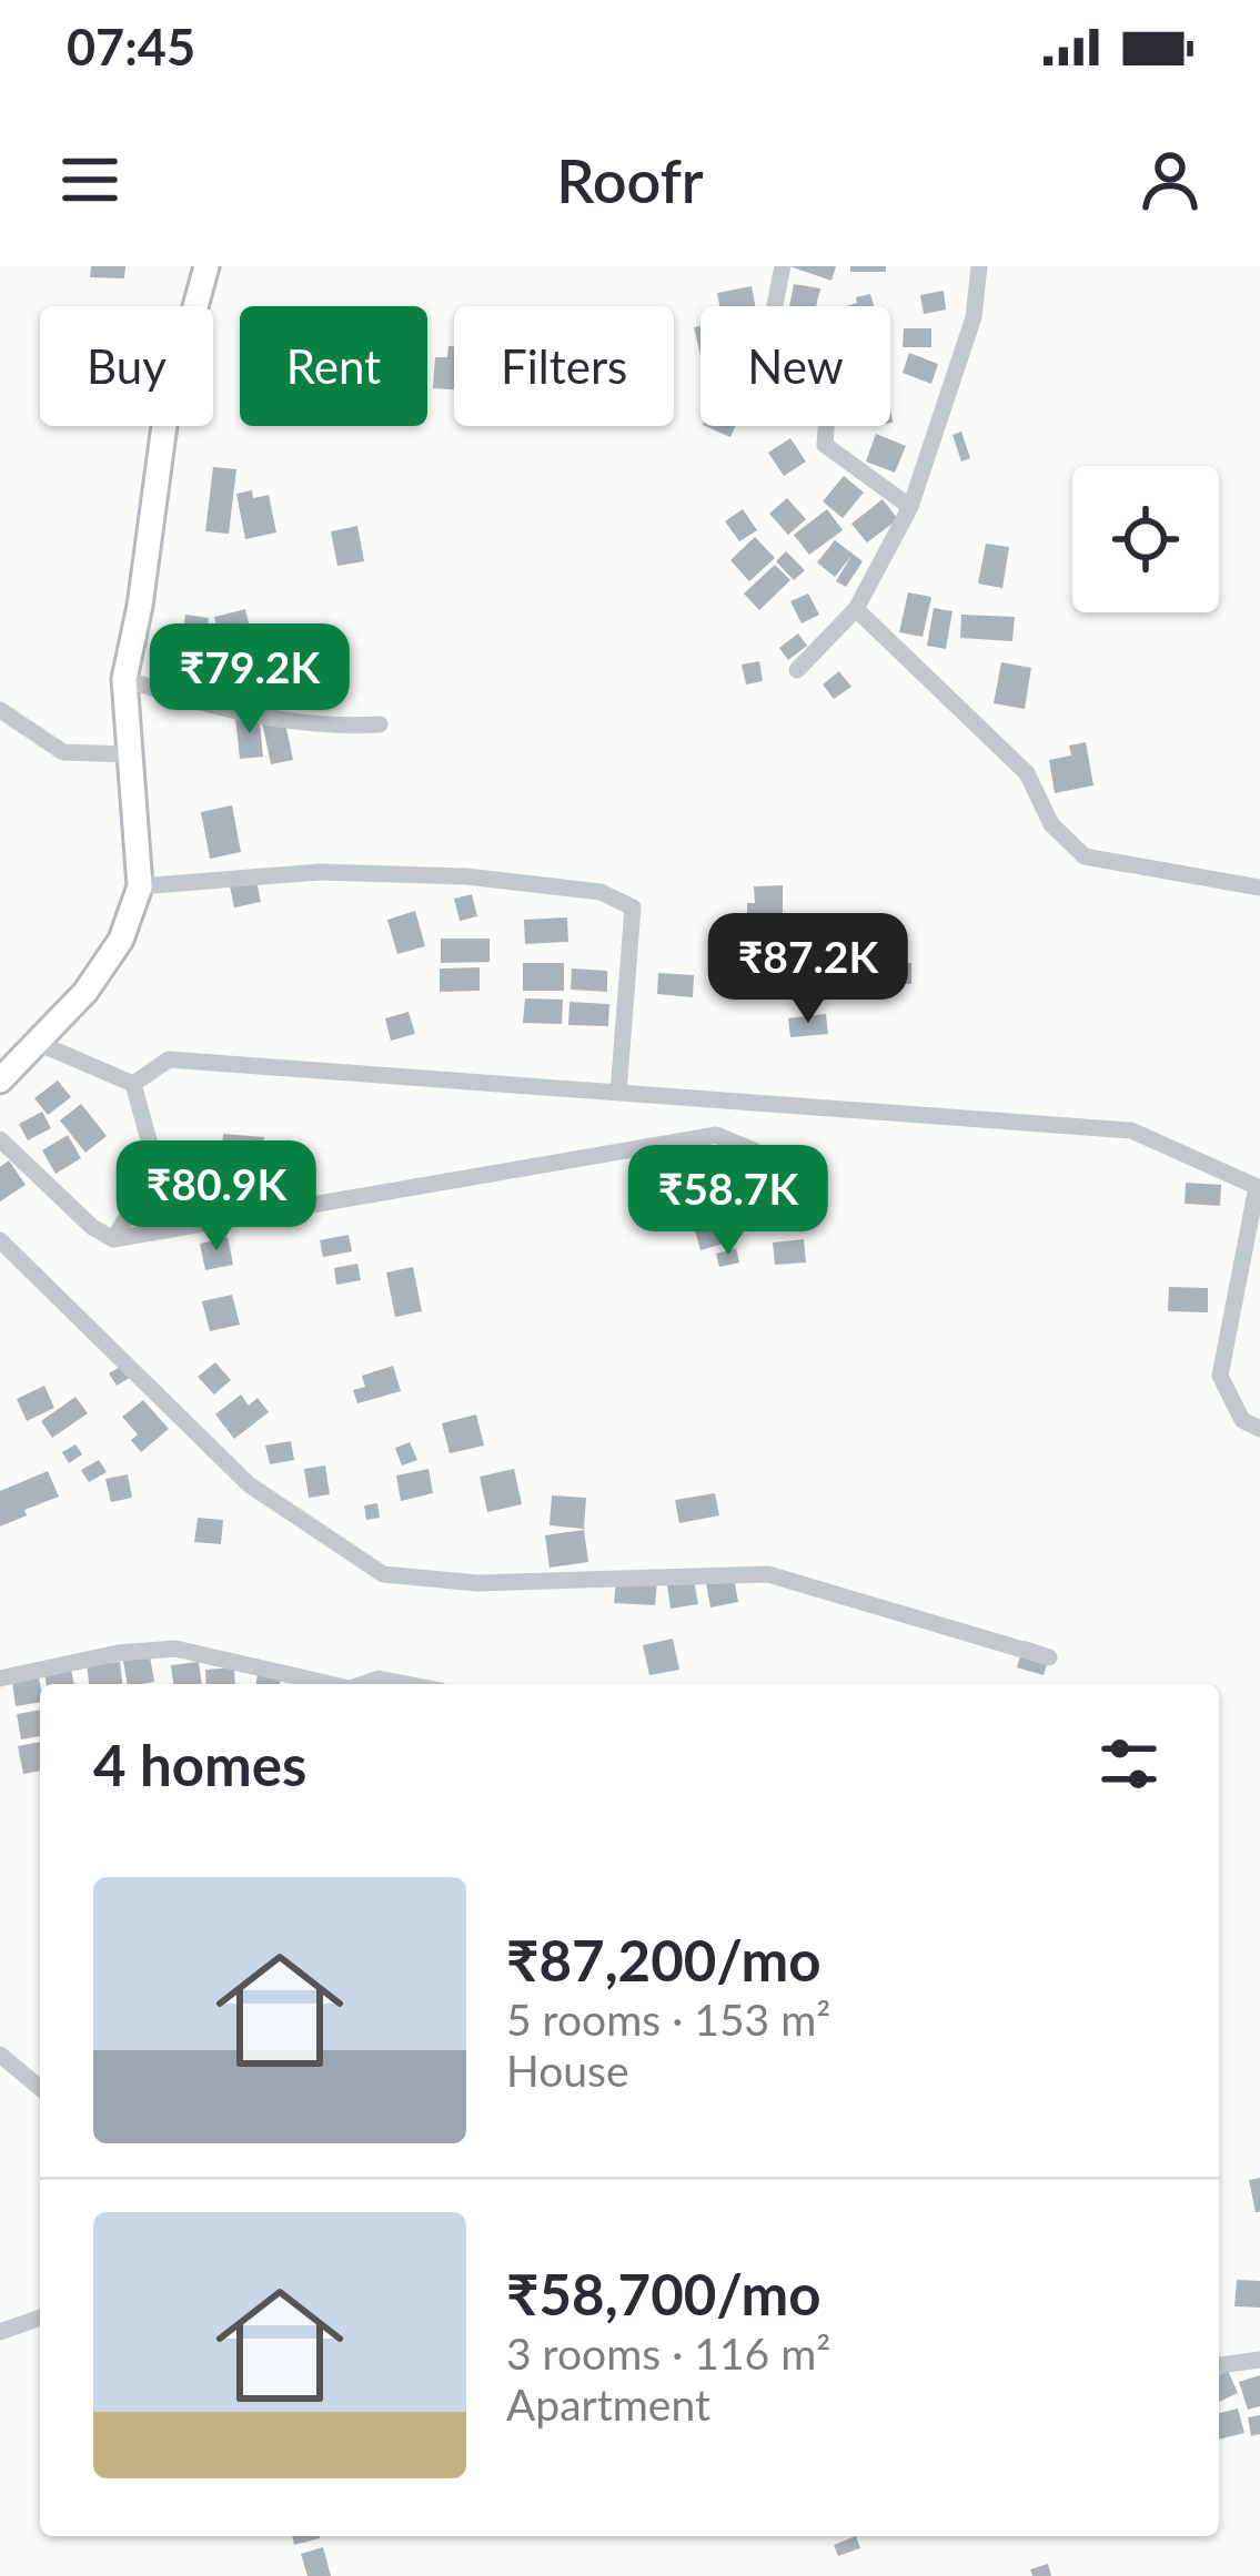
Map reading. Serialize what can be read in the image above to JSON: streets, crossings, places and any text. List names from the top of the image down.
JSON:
{
  "page": {
    "status": "07:45",
    "header": "Roofr",
    "chip": [
      "Buy",
      "Rent",
      "Filters",
      "New"
    ],
    "price": [
      "₹79.2K",
      "₹87.2K",
      "₹80.9K",
      "₹58.7K"
    ],
    "heading": "4 homes",
    "list": [
      {
        "name": "₹87,200/mo",
        "note": "5 rooms · 153 m² · House"
      },
      {
        "name": "₹58,700/mo",
        "note": "3 rooms · 116 m² · Apartment"
      }
    ]
  }
}
